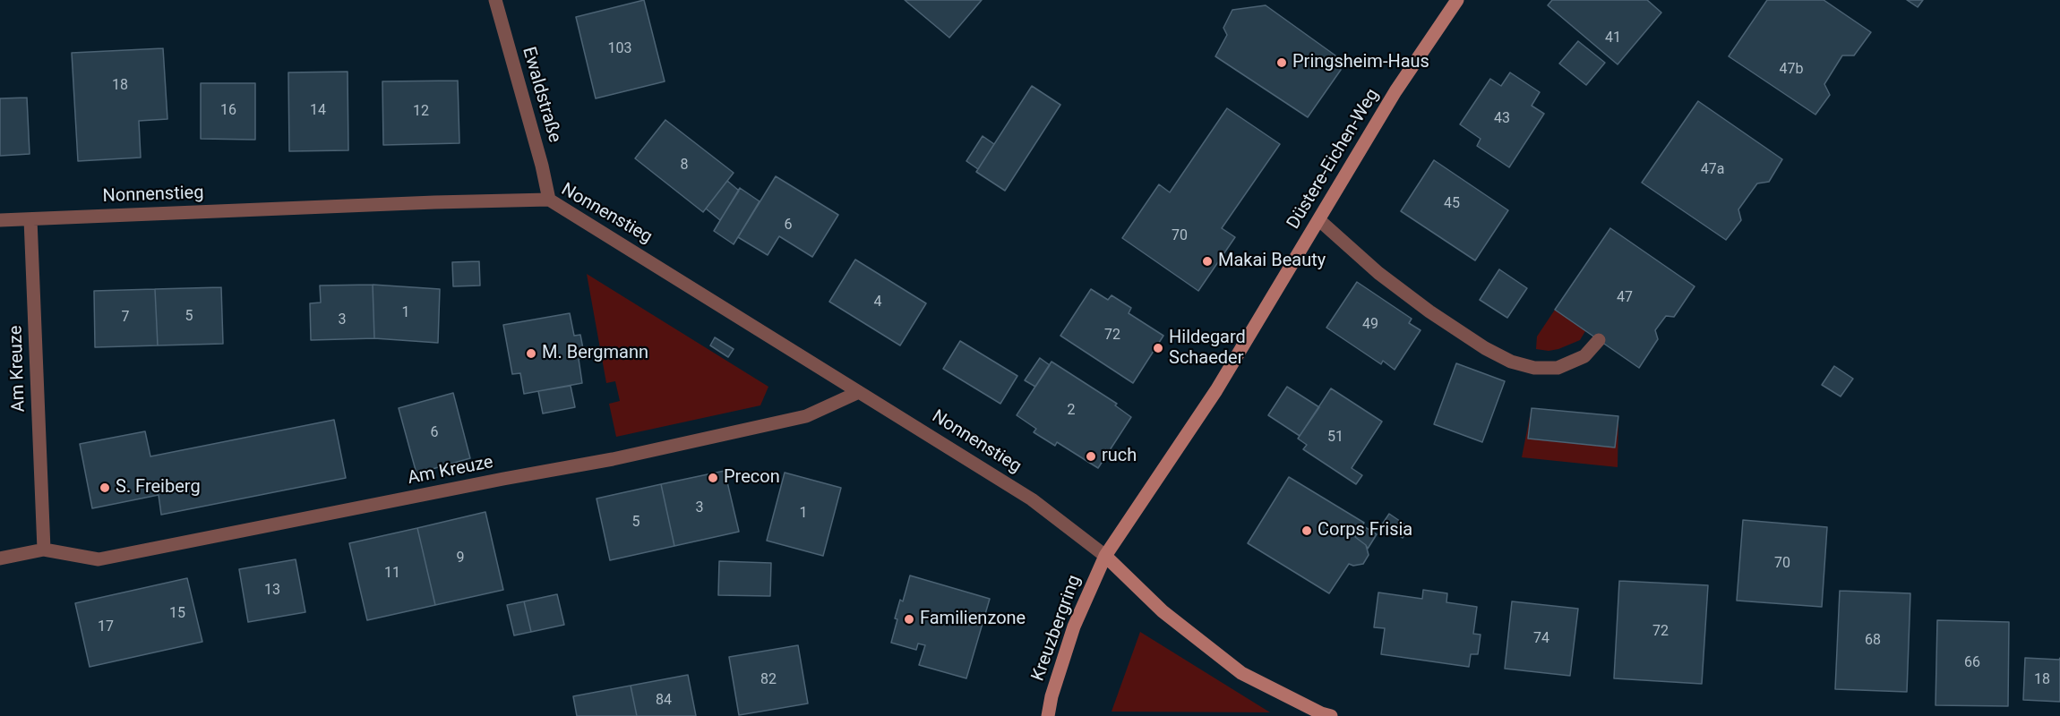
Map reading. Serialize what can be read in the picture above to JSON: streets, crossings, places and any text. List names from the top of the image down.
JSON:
{
  "streets": {
    "street": [
      "Ewaldstraße",
      "Düstere-Eichen-Weg",
      "Nonnenstieg",
      "Am Kreuze",
      "Kreuzbergring"
    ]
  },
  "crossings": [
    ["Ewaldstraße", "Nonnenstieg"],
    ["Düstere-Eichen-Weg", "Nonnenstieg"],
    ["Düstere-Eichen-Weg", "Kreuzbergring"],
    ["Nonnenstieg", "Am Kreuze"],
    ["Nonnenstieg", "Kreuzbergring"]
  ],
  "places": [
    "Pringsheim-Haus",
    "Makai Beauty",
    "Hildegard Schaeder",
    "M. Bergmann",
    "ruch",
    "Precon",
    "S. Freiberg",
    "Corps Frisia",
    "Familienzone"
  ],
  "house_numbers": [
    "41",
    "103",
    "47b",
    "18",
    "16",
    "14",
    "12",
    "43",
    "8",
    "47a",
    "45",
    "6",
    "70",
    "47",
    "4",
    "1",
    "5",
    "7",
    "3",
    "49",
    "72",
    "2",
    "6",
    "51",
    "3",
    "1",
    "5",
    "9",
    "70",
    "11",
    "13",
    "15",
    "17",
    "72",
    "74",
    "68",
    "66",
    "82",
    "18",
    "84"
  ]
}
